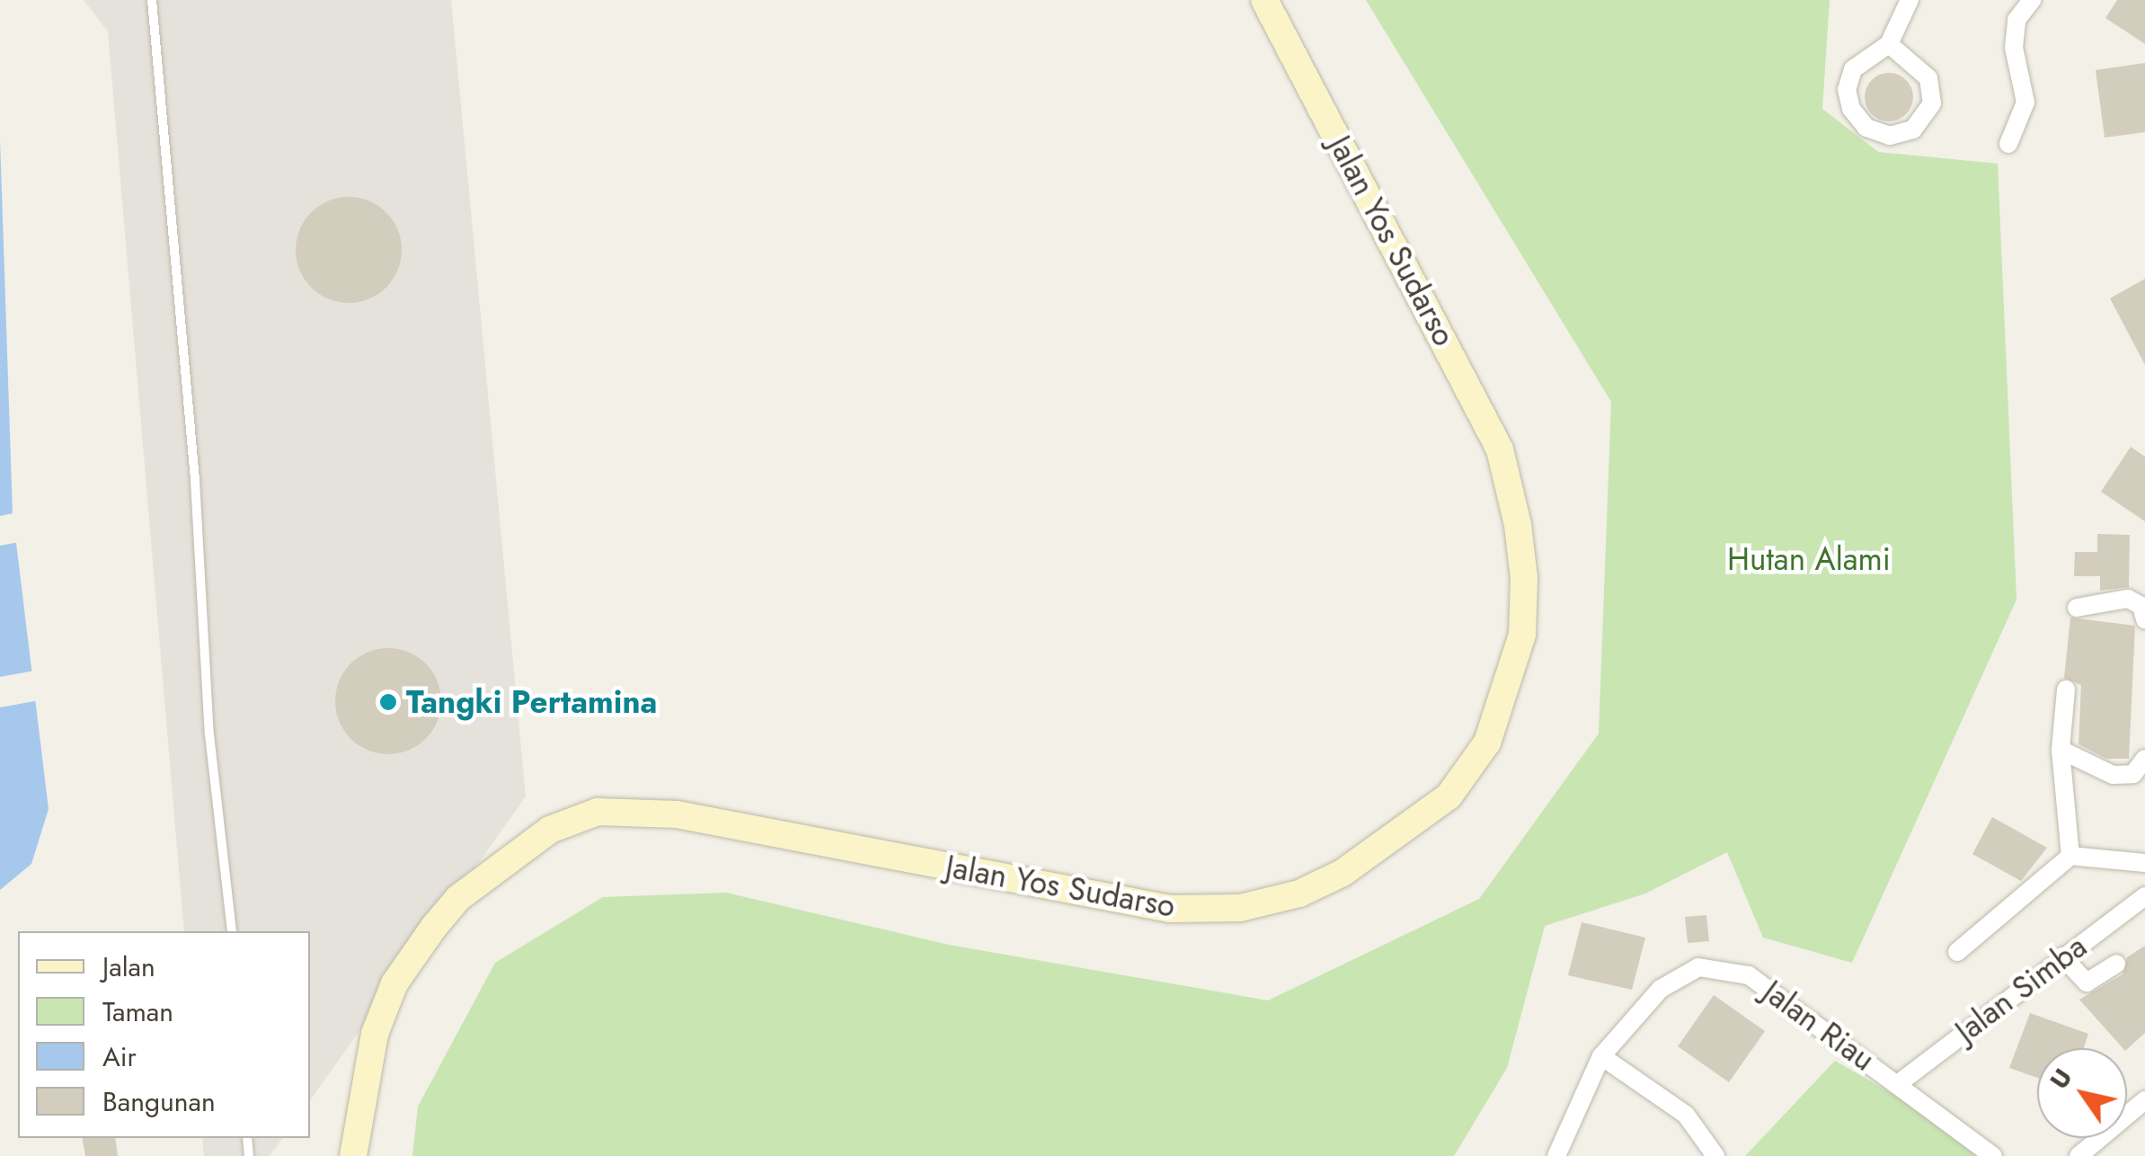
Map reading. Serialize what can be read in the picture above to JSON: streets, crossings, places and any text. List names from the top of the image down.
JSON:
{
  "streets": {
    "main road": ["Jalan Yos Sudarso"],
    "street": ["Jalan Simba", "Jalan Riau"]
  },
  "crossings": [
    ["Jalan Simba", "Jalan Riau"]
  ],
  "parks": ["Hutan Alami"],
  "places": ["Tangki Pertamina"],
  "legend": [
    "Jalan",
    "Taman",
    "Air",
    "Bangunan"
  ],
  "north": "top left"
}
